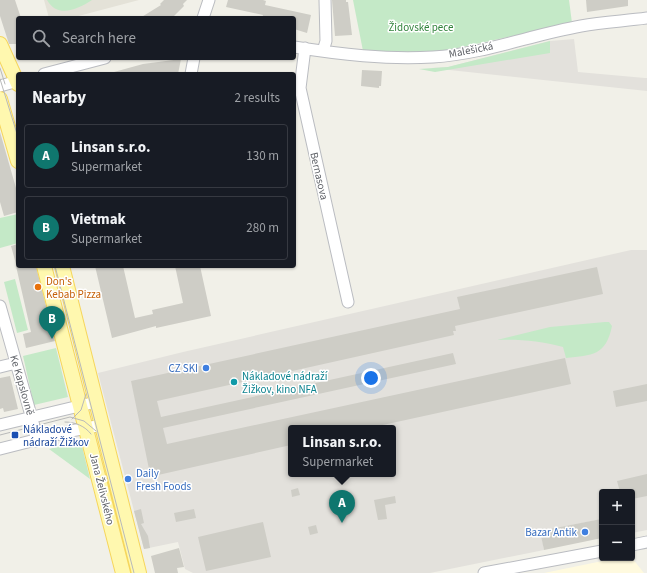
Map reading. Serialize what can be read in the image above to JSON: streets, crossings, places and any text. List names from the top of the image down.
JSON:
{
  "streets": {
    "main road": ["Jana Želivského"],
    "street": ["Malešická", "Bernasova", "Ke Kapslovně"]
  },
  "crossings": [
    ["Malešická", "Bernasova"]
  ],
  "parks": ["Židovské pece"],
  "places": {
    "other": [
      "Don's Kebab Pizza",
      "CZ SKI",
      "Nákladové nádraží Žižkov, kino NFA",
      "Daily Fresh Foods",
      "Bazar Antik"
    ],
    "transit": ["Nákladové nádraží Žižkov"]
  },
  "page": {
    "search": "Search here",
    "heading": ["Nearby", "2 results"],
    "list": [
      {
        "mark": "A",
        "name": "Linsan s.r.o.",
        "note": "Supermarket",
        "value": "130 m"
      },
      {
        "mark": "B",
        "name": "Vietmak",
        "note": "Supermarket",
        "value": "280 m"
      }
    ],
    "pins": ["B", "A"],
    "popup": ["Linsan s.r.o.", "Supermarket"],
    "map_buttons": ["+", "−"]
  }
}
